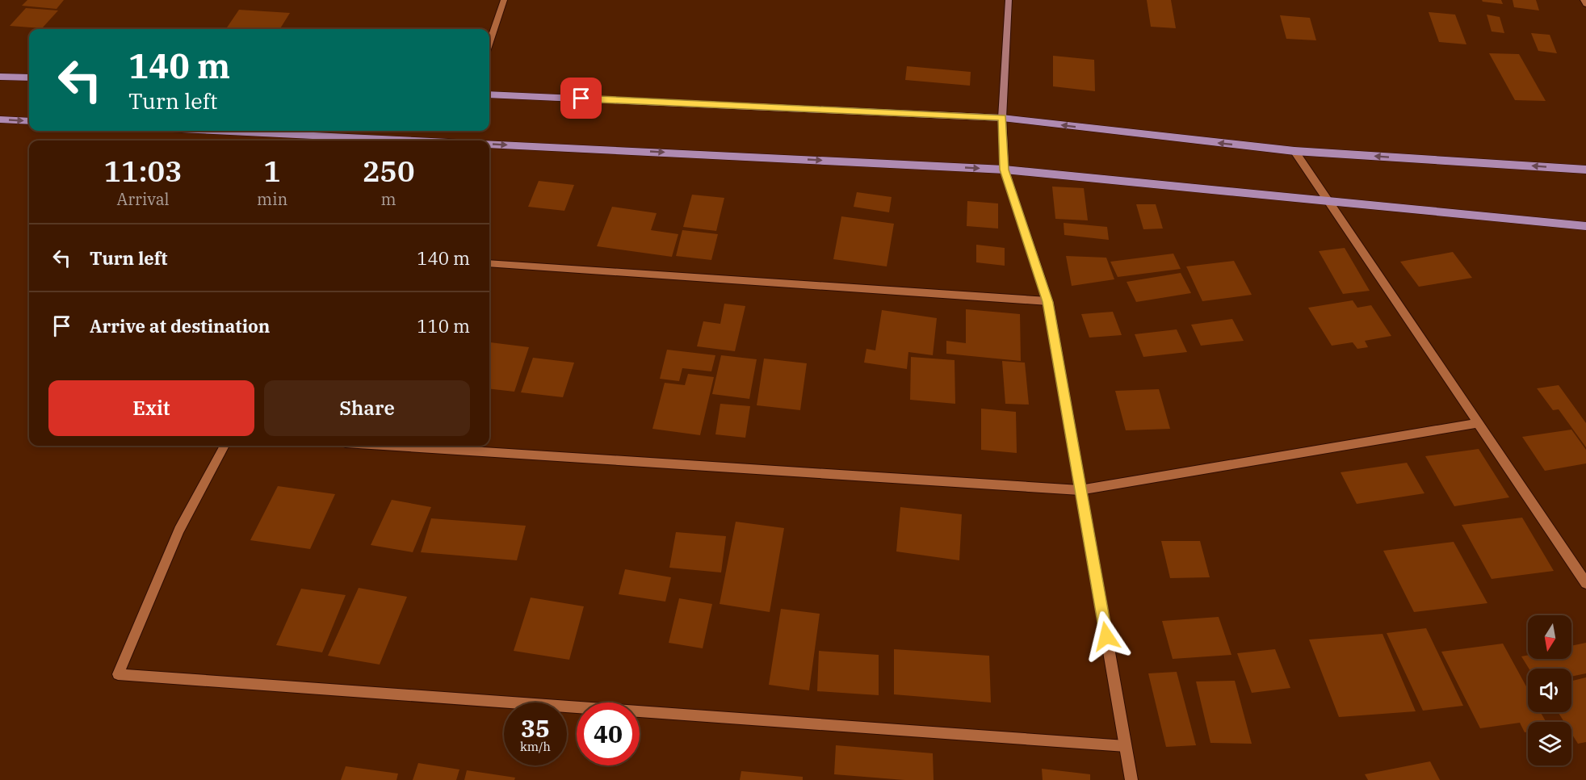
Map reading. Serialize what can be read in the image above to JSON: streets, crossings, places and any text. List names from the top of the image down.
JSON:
{
  "north": "bottom",
  "page": {
    "turn": ["140 m", "Turn left"],
    "eta": [
      "11:03",
      "Arrival",
      "1",
      "min",
      "250",
      "m"
    ],
    "list": [
      {
        "name": "Turn left",
        "value": "140 m"
      },
      {
        "name": "Arrive at destination",
        "value": "110 m"
      }
    ],
    "buttons": ["Exit", "Share"],
    "speed": "35 km/h",
    "limit": "40"
  }
}
